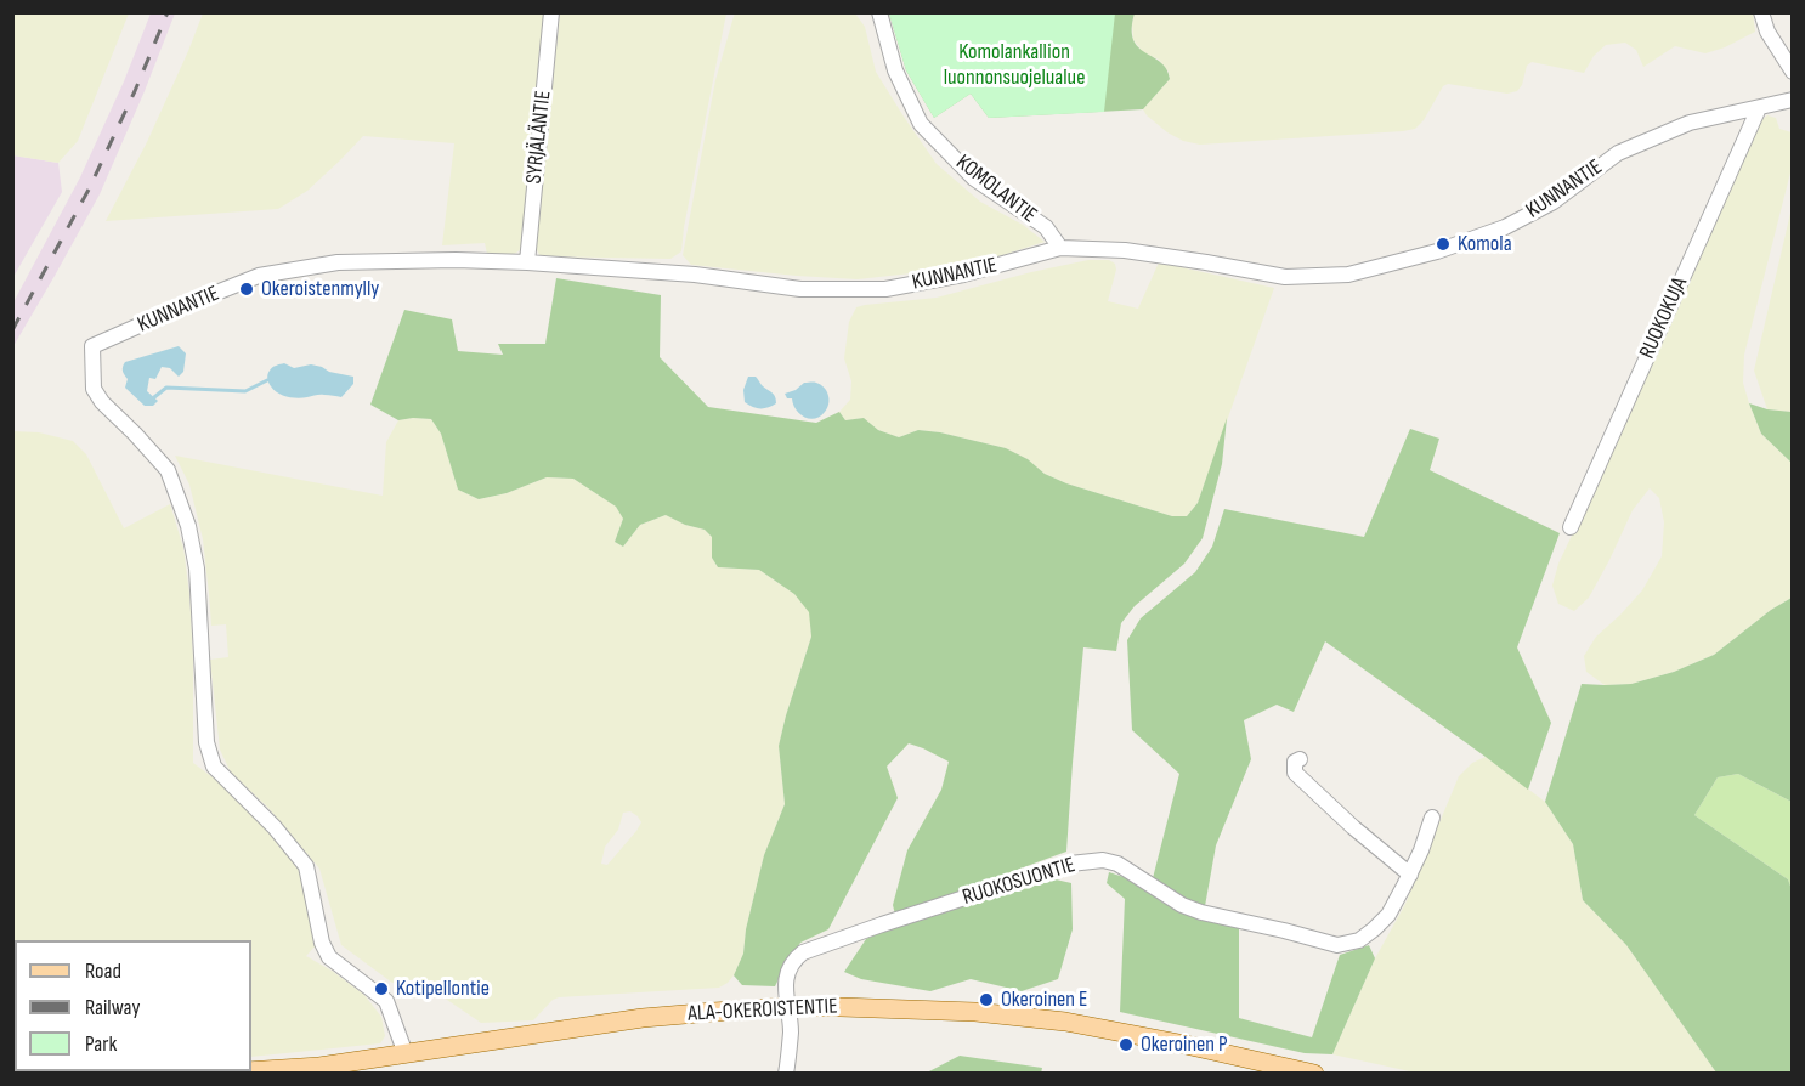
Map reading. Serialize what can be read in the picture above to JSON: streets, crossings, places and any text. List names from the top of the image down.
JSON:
{
  "streets": {
    "main road": ["ALA-OKEROISTENTIE"],
    "street": [
      "SYRJÄLÄNTIE",
      "KOMOLANTIE",
      "KUNNANTIE",
      "RUOKOKUJA",
      "RUOKOSUONTIE"
    ]
  },
  "crossings": [
    ["SYRJÄLÄNTIE", "KUNNANTIE"],
    ["KOMOLANTIE", "KUNNANTIE"],
    ["KUNNANTIE", "RUOKOKUJA"],
    ["KUNNANTIE", "ALA-OKEROISTENTIE"],
    ["RUOKOSUONTIE", "ALA-OKEROISTENTIE"]
  ],
  "parks": ["Komolankallion luonnonsuojelualue"],
  "places": [
    "Komola",
    "Okeroistenmylly",
    "Kotipellontie",
    "Okeroinen E",
    "Okeroinen P"
  ],
  "legend": ["Road", "Railway", "Park"]
}
